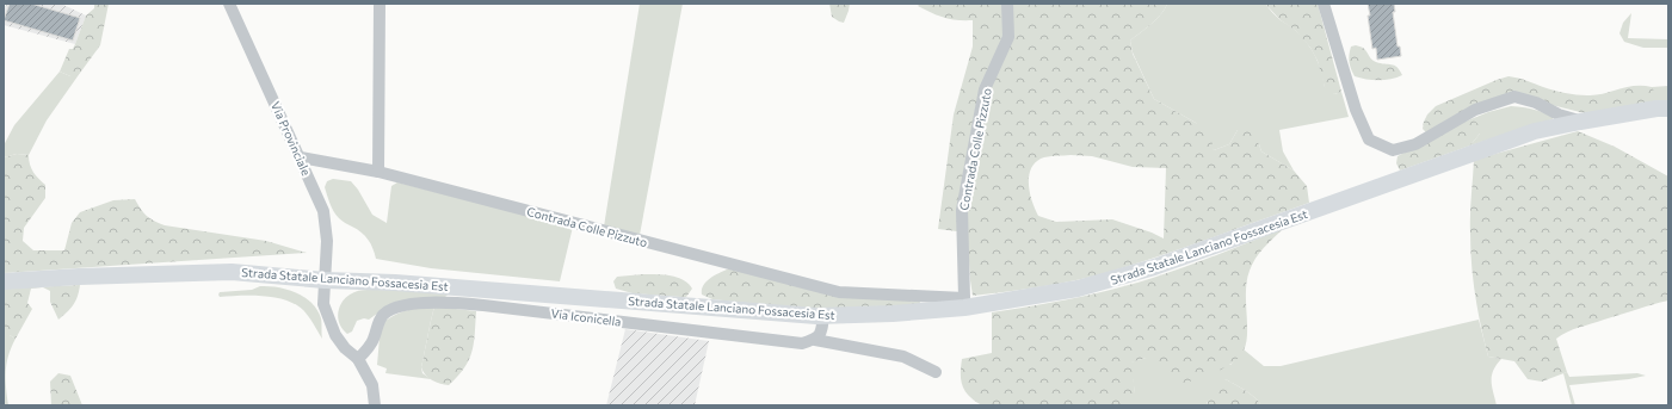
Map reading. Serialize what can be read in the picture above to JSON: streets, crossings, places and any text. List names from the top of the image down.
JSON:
{
  "streets": {
    "main road": ["Strada Statale Lanciano Fossacesia Est"],
    "street": ["Via Provinciale", "Contrada Colle Pizzuto", "Via Iconicella"]
  },
  "crossings": [
    ["Via Provinciale", "Contrada Colle Pizzuto"],
    ["Via Provinciale", "Strada Statale Lanciano Fossacesia Est"],
    ["Via Provinciale", "Via Iconicella"],
    ["Contrada Colle Pizzuto", "Strada Statale Lanciano Fossacesia Est"]
  ]
}
